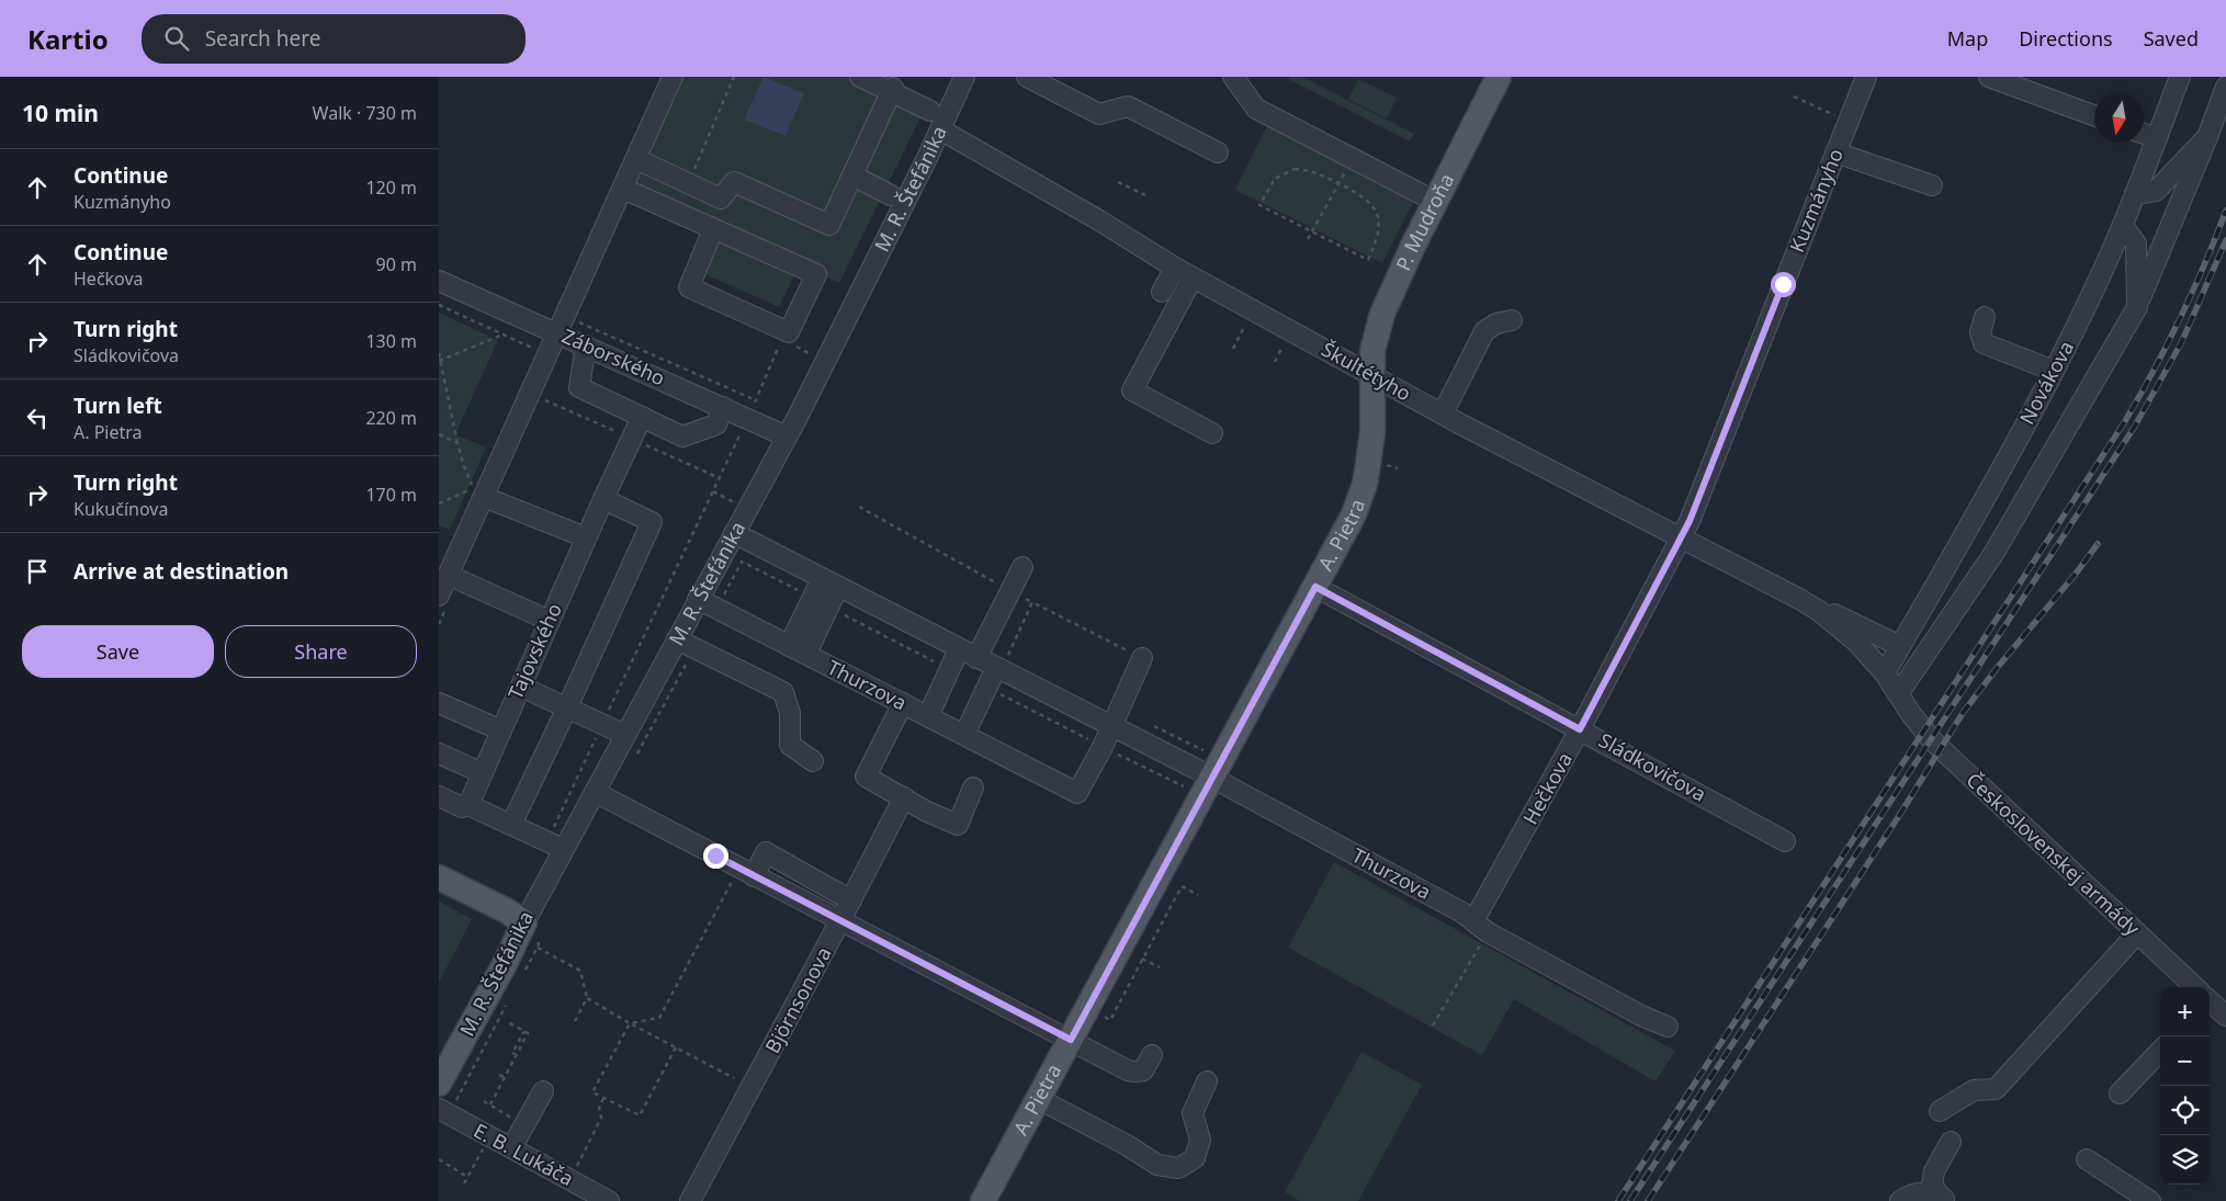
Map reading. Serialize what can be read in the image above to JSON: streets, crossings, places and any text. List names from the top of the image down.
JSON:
{
  "streets": {
    "main road": ["M. R. Štefánika", "P. Mudroňa", "A. Pietra"],
    "street": [
      "Kuzmányho",
      "Záborského",
      "Škultétyho",
      "Novákova",
      "Tajovského",
      "Thurzova",
      "Sládkovičova",
      "Hečkova",
      "Československej armády",
      "Björnsonova",
      "E. B. Lukáča"
    ]
  },
  "crossings": [
    ["M. R. Štefánika", "Záborského"],
    ["M. R. Štefánika", "Škultétyho"],
    ["M. R. Štefánika", "Thurzova"],
    ["Kuzmányho", "Škultétyho"],
    ["Kuzmányho", "Hečkova"],
    ["P. Mudroňa", "Škultétyho"],
    ["P. Mudroňa", "A. Pietra"],
    ["Škultétyho", "Novákova"],
    ["Škultétyho", "A. Pietra"],
    ["Škultétyho", "Hečkova"],
    ["Škultétyho", "Československej armády"],
    ["A. Pietra", "Thurzova"],
    ["A. Pietra", "Sládkovičova"],
    ["Thurzova", "Hečkova"],
    ["Sládkovičova", "Hečkova"]
  ],
  "north": "bottom",
  "page": {
    "header": "Kartio",
    "search": "Search here",
    "nav": ["Map", "Directions", "Saved"],
    "heading": ["10 min", "Walk · 730 m"],
    "list": [
      ["Continue", "Kuzmányho", "120 m"],
      ["Continue", "Hečkova", "90 m"],
      ["Turn right", "Sládkovičova", "130 m"],
      ["Turn left", "A. Pietra", "220 m"],
      ["Turn right", "Kukučínova", "170 m"],
      "Arrive at destination"
    ],
    "buttons": ["Save", "Share"],
    "map_buttons": ["+", "−"]
  }
}
